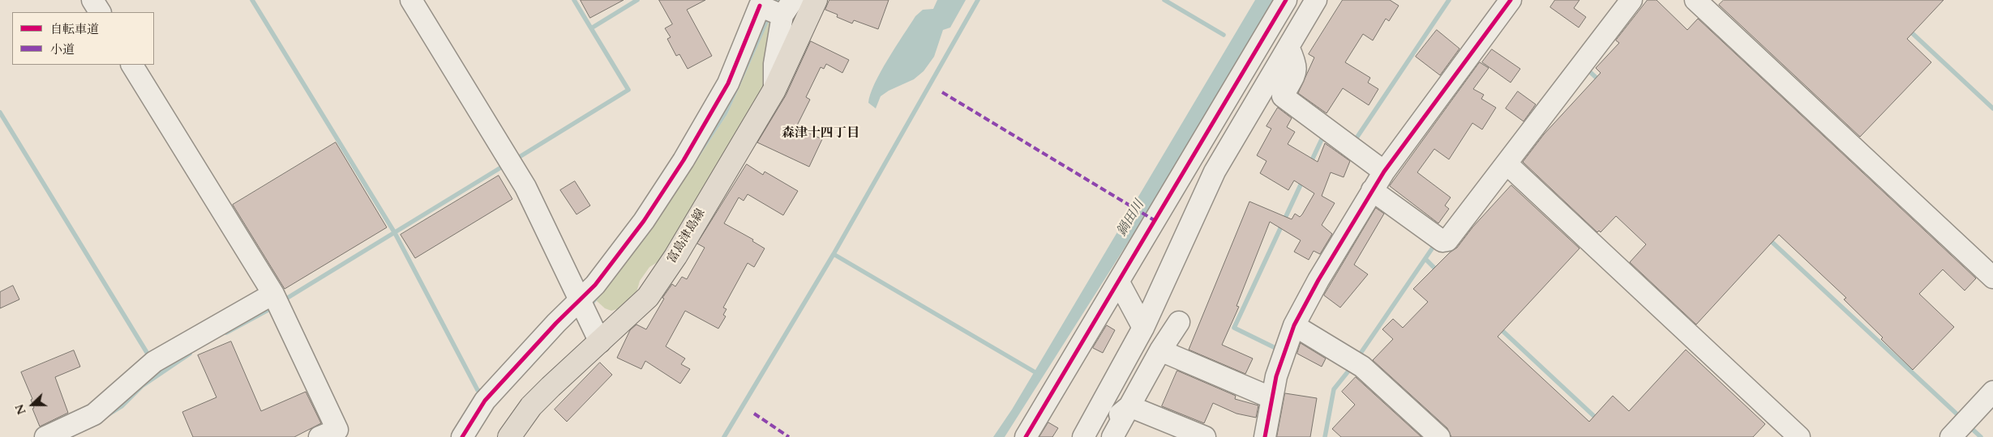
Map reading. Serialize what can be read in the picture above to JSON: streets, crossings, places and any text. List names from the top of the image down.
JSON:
{
  "streets": {
    "main road": ["富島津島線"]
  },
  "districts": ["森津十四丁目"],
  "water": ["鍋田川"],
  "legend": ["自転車道", "小道"],
  "north": "left"
}
